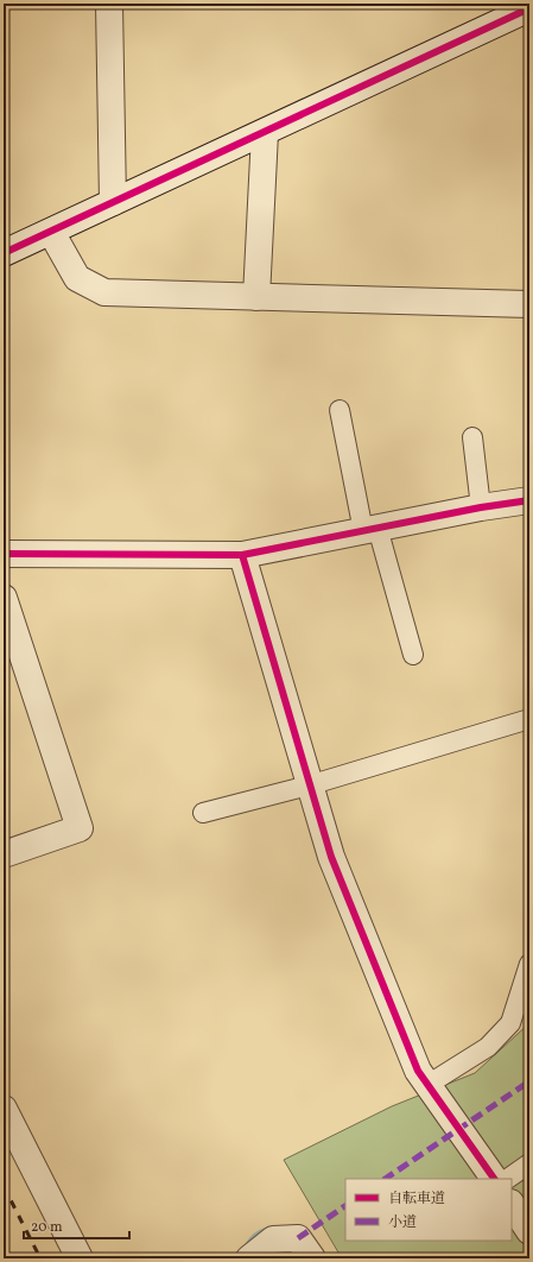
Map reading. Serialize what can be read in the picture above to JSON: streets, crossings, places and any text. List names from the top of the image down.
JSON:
{
  "legend": ["自転車道", "小道"],
  "scale_bar": "20 m"
}
